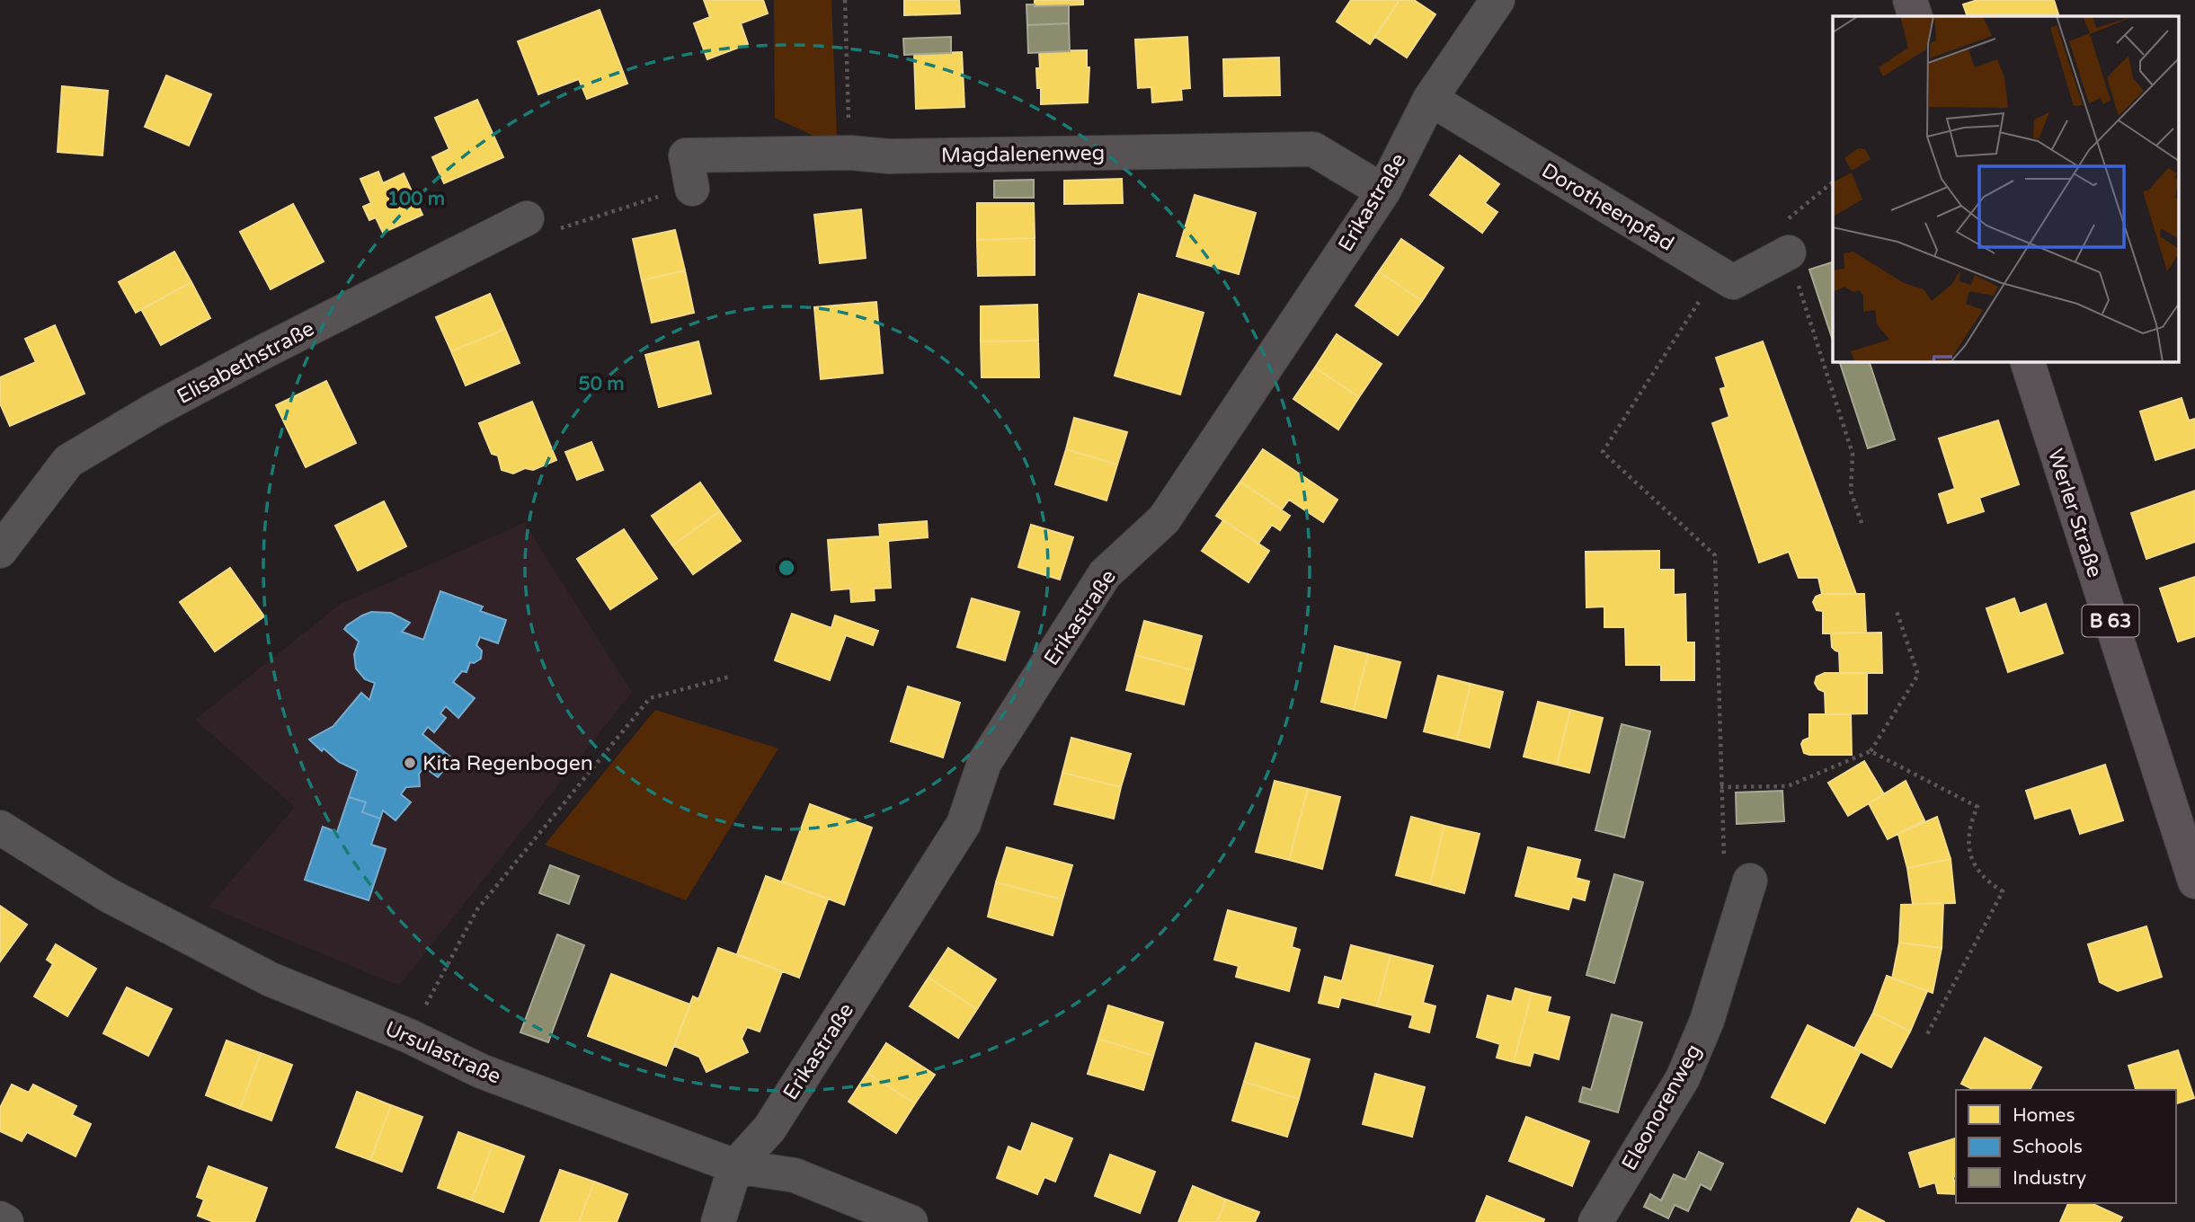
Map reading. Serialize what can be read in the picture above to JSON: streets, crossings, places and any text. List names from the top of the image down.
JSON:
{
  "streets": {
    "main road": ["Werler Straße", "B 63"],
    "street": [
      "Magdalenenweg",
      "Erikastraße",
      "Dorotheenpfad",
      "Elisabethstraße",
      "Ursulastraße",
      "Eleonorenweg"
    ]
  },
  "crossings": [
    ["Magdalenenweg", "Erikastraße"],
    ["Erikastraße", "Dorotheenpfad"],
    ["Erikastraße", "Ursulastraße"]
  ],
  "places": ["Kita Regenbogen"],
  "legend": ["Homes", "Schools", "Industry"],
  "rings": ["100 m", "50 m"]
}
